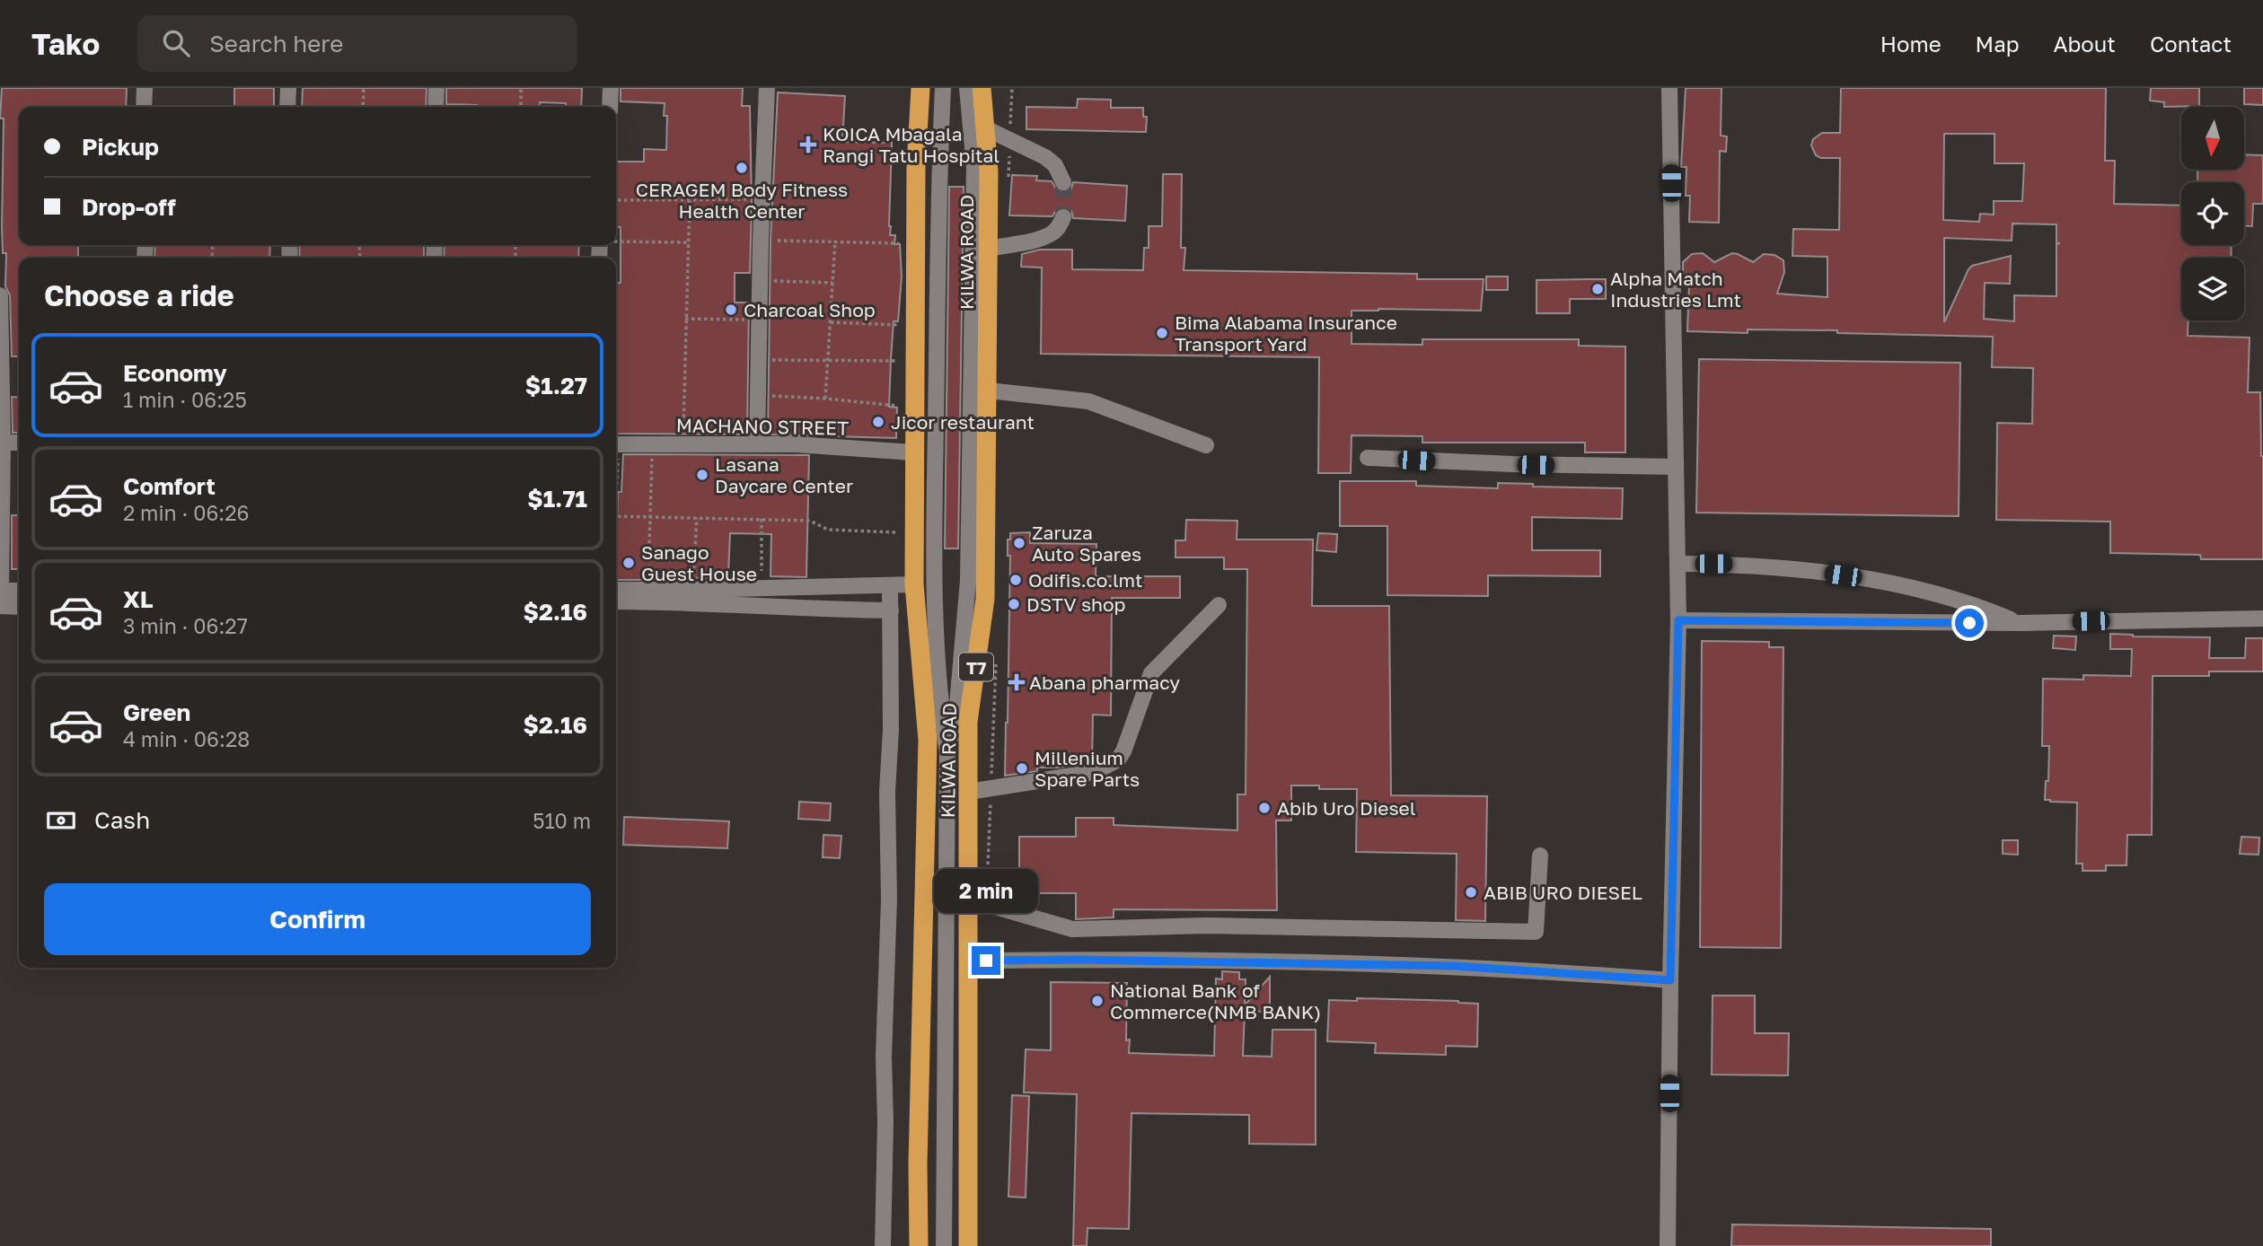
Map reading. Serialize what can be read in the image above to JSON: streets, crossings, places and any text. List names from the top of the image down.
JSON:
{
  "streets": {
    "highway": ["KILWA ROAD", "T7"],
    "street": ["MACHANO STREET"]
  },
  "crossings": [
    ["KILWA ROAD", "MACHANO STREET"]
  ],
  "places": {
    "health": ["KOICA Mbagala Rangi Tatu Hospital", "Abana pharmacy"],
    "other": [
      "CERAGEM Body Fitness Health Center",
      "Alpha Match Industries Lmt",
      "Charcoal Shop",
      "Bima Alabama Insurance Transport Yard",
      "Jicor restaurant",
      "Lasana Daycare Center",
      "Zaruza Auto Spares",
      "Sanago Guest House",
      "Odifis.co.lmt",
      "DSTV shop",
      "Millenium Spare Parts",
      "Abib Uro Diesel",
      "ABIB URO DIESEL",
      "National Bank of Commerce(NMB BANK)"
    ]
  },
  "north": "bottom",
  "page": {
    "header": "Tako",
    "search": "Search here",
    "nav": [
      "Home",
      "Map",
      "About",
      "Contact"
    ],
    "banner": ["Pickup", "Drop-off"],
    "heading": "Choose a ride",
    "list": [
      {
        "name": "Economy",
        "note": "1 min · 06:25",
        "value": "$1.27"
      },
      {
        "name": "Comfort",
        "note": "2 min · 06:26",
        "value": "$1.71"
      },
      {
        "name": "XL",
        "note": "3 min · 06:27",
        "value": "$2.16"
      },
      {
        "name": "Green",
        "note": "4 min · 06:28",
        "value": "$2.16"
      }
    ],
    "pay": ["Cash", "510 m"],
    "bubble": "2 min",
    "buttons": "Confirm"
  }
}
